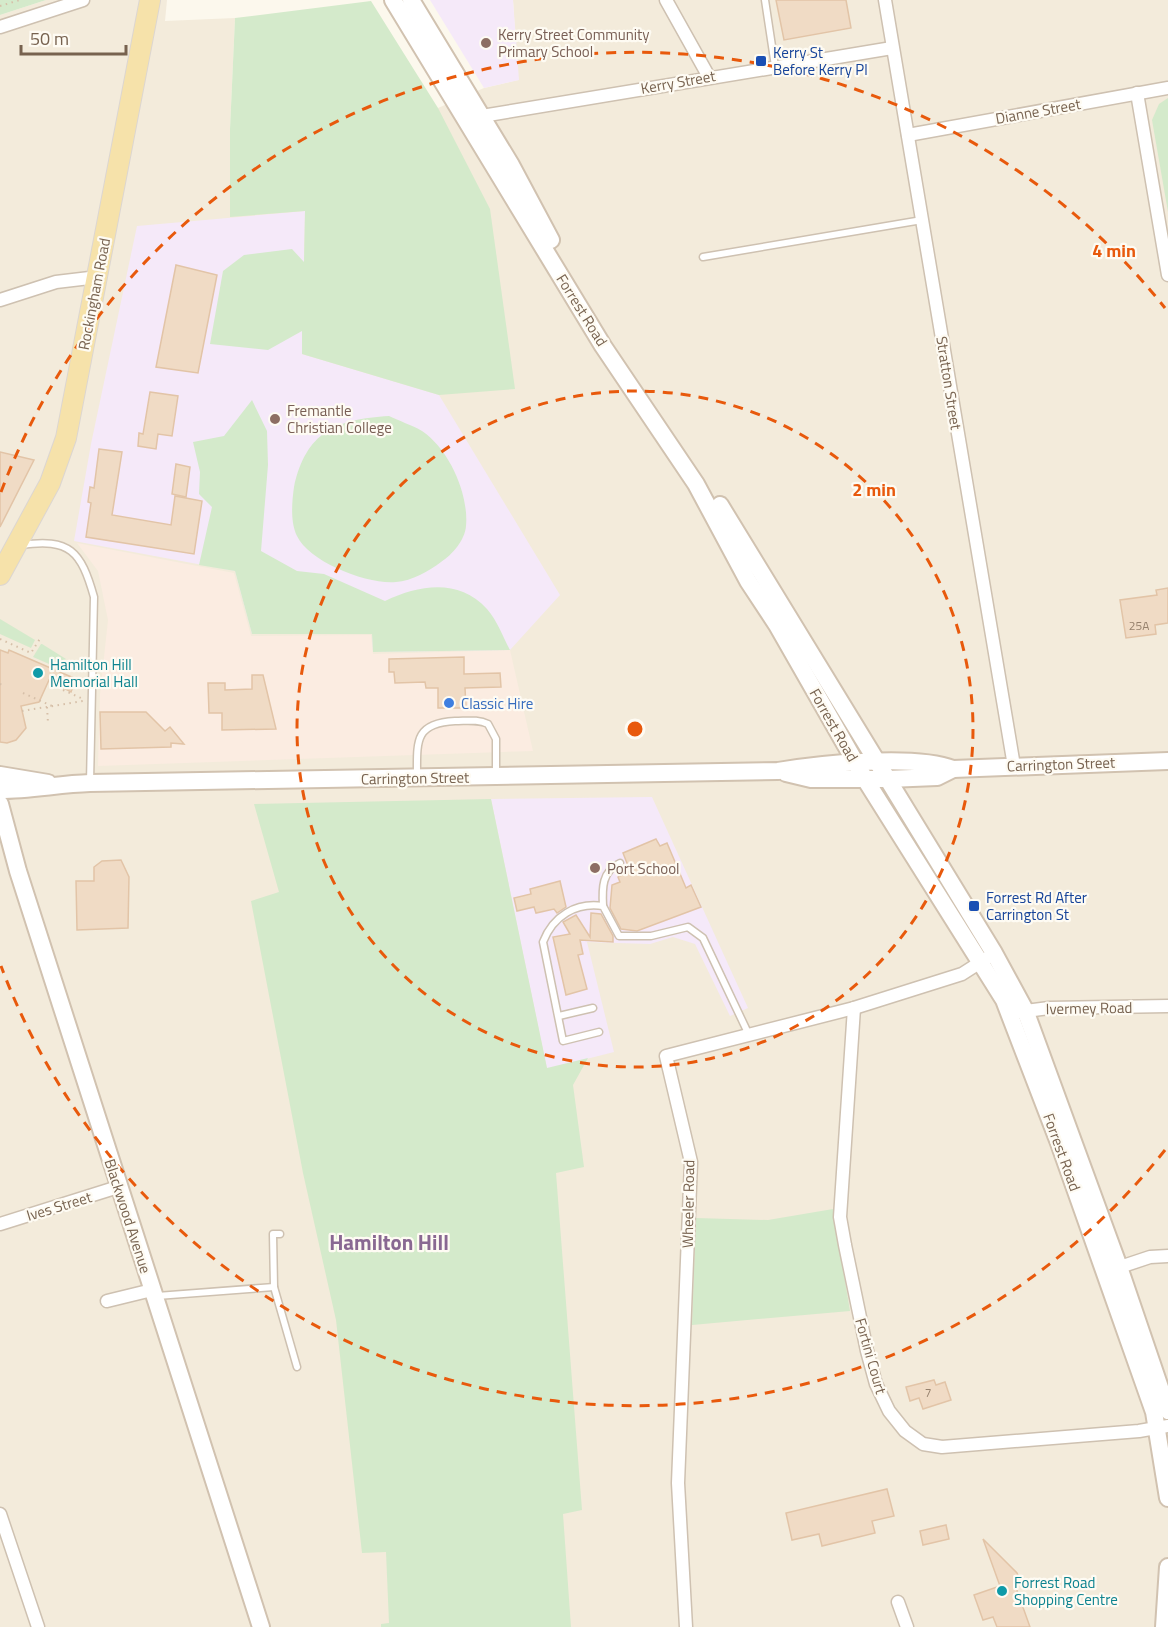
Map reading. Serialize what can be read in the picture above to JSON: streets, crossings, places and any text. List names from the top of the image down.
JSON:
{
  "streets": {
    "main road": [
      "Rockingham Road",
      "Forrest Road",
      "Carrington Street",
      "Blackwood Avenue"
    ],
    "street": [
      "Kerry Street",
      "Dianne Street",
      "Stratton Street",
      "Ivermey Road",
      "Wheeler Road",
      "Ives Street",
      "Fortini Court"
    ]
  },
  "crossings": [
    ["Kerry Street", "Forrest Road"],
    ["Kerry Street", "Stratton Street"],
    ["Dianne Street", "Stratton Street"],
    ["Forrest Road", "Carrington Street"],
    ["Forrest Road", "Ivermey Road"],
    ["Forrest Road", "Wheeler Road"],
    ["Forrest Road", "Fortini Court"],
    ["Stratton Street", "Carrington Street"],
    ["Wheeler Road", "Fortini Court"],
    ["Ives Street", "Blackwood Avenue"]
  ],
  "districts": ["Hamilton Hill"],
  "places": {
    "other": [
      "Kerry Street Community Primary School",
      "Fremantle Christian College",
      "Hamilton Hill Memorial Hall",
      "Classic Hire",
      "Port School",
      "Forrest Road Shopping Centre"
    ],
    "transit": ["Kerry St Before Kerry Pl", "Forrest Rd After Carrington St"]
  },
  "house_numbers": ["25A", "7"],
  "scale_bar": "50 m",
  "rings": ["4 min", "2 min"]
}
